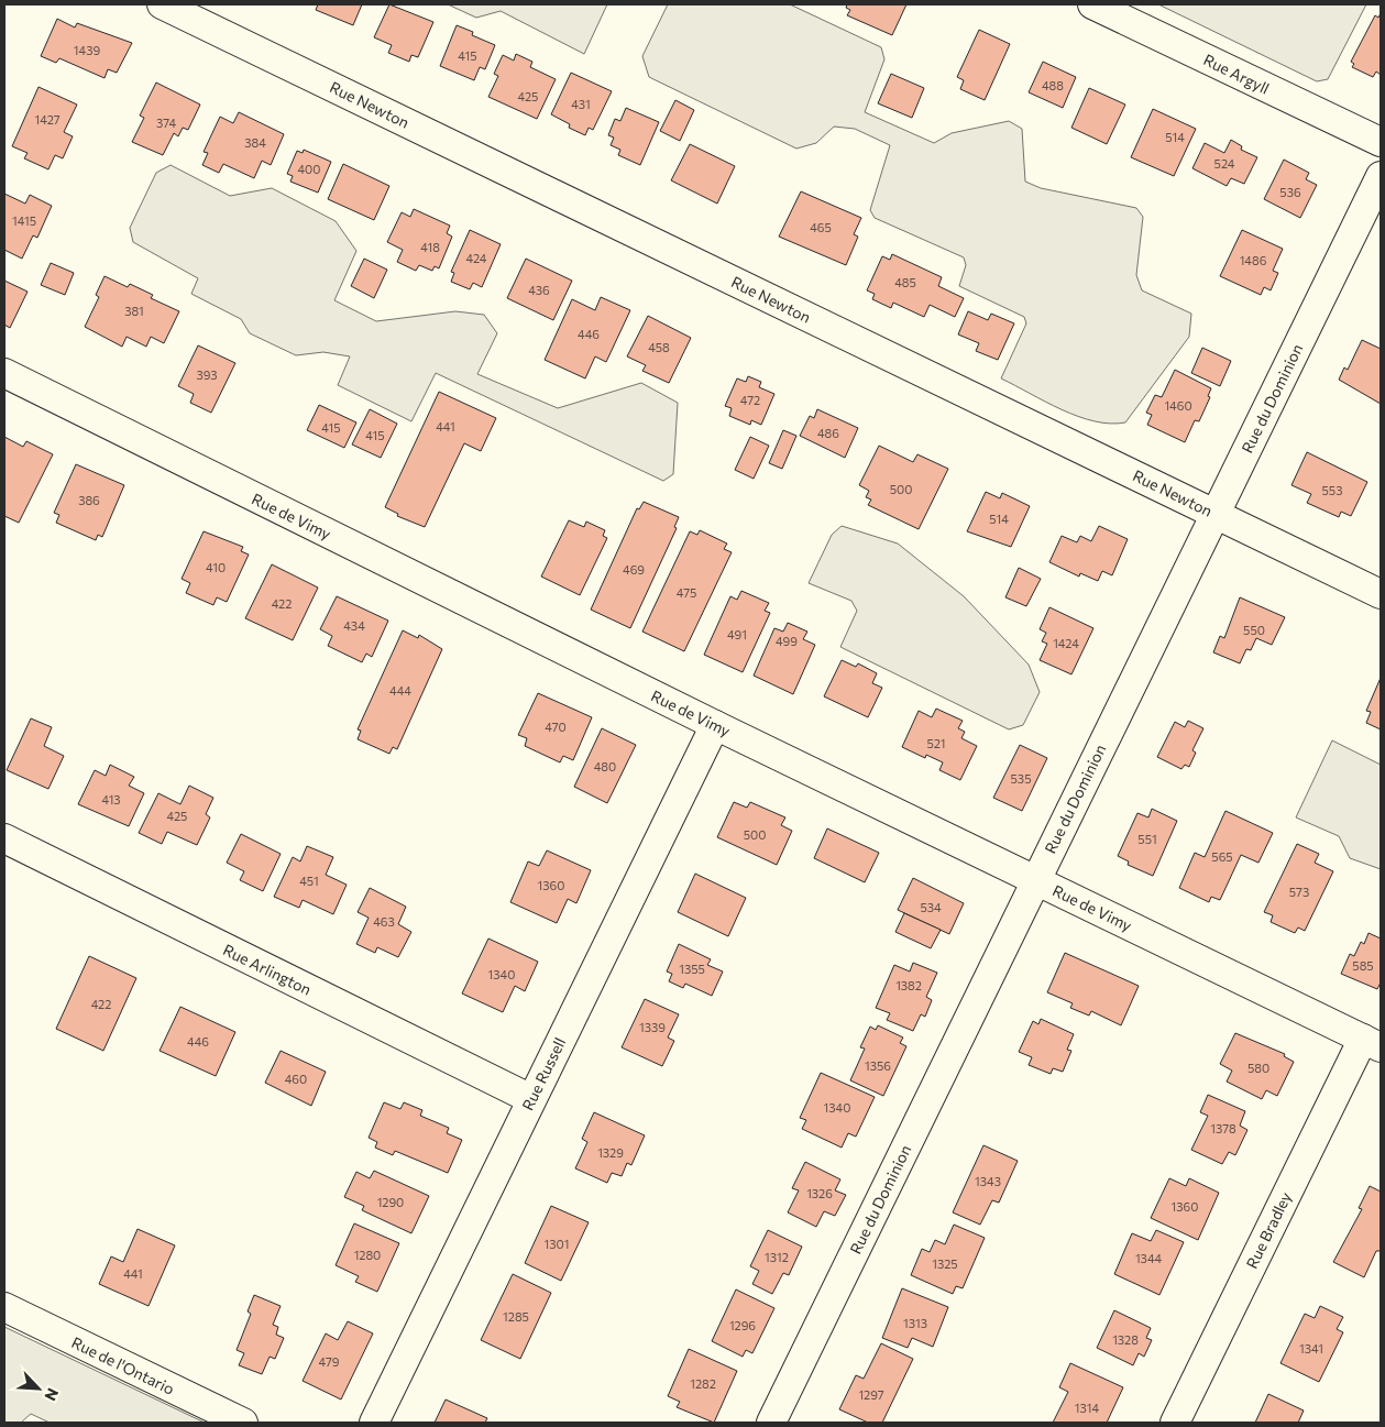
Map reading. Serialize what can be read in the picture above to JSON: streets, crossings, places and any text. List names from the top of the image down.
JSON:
{
  "streets": {
    "street": [
      "Rue Argyll",
      "Rue Newton",
      "Rue du Dominion",
      "Rue de Vimy",
      "Rue Arlington",
      "Rue Russell",
      "Rue Bradley",
      "Rue de l'Ontario"
    ]
  },
  "crossings": [
    ["Rue Newton", "Rue du Dominion"],
    ["Rue du Dominion", "Rue de Vimy"],
    ["Rue de Vimy", "Rue Russell"],
    ["Rue de Vimy", "Rue Bradley"],
    ["Rue Arlington", "Rue Russell"]
  ],
  "house_numbers": [
    "1439",
    "415",
    "488",
    "425",
    "431",
    "1427",
    "374",
    "514",
    "384",
    "524",
    "400",
    "536",
    "1415",
    "465",
    "418",
    "424",
    "1486",
    "485",
    "436",
    "381",
    "446",
    "458",
    "393",
    "472",
    "1460",
    "441",
    "415",
    "486",
    "415",
    "500",
    "553",
    "386",
    "514",
    "410",
    "469",
    "475",
    "422",
    "434",
    "550",
    "491",
    "499",
    "1424",
    "444",
    "470",
    "521",
    "480",
    "535",
    "413",
    "425",
    "500",
    "551",
    "565",
    "451",
    "1360",
    "573",
    "534",
    "463",
    "585",
    "1355",
    "1340",
    "1382",
    "422",
    "1339",
    "446",
    "1356",
    "580",
    "460",
    "1340",
    "1378",
    "1329",
    "1343",
    "1326",
    "1290",
    "1360",
    "1301",
    "1280",
    "1312",
    "1344",
    "1325",
    "441",
    "1285",
    "1313",
    "1296",
    "1328",
    "1341",
    "479",
    "1282",
    "1297",
    "1314"
  ],
  "north": "bottom right"
}
